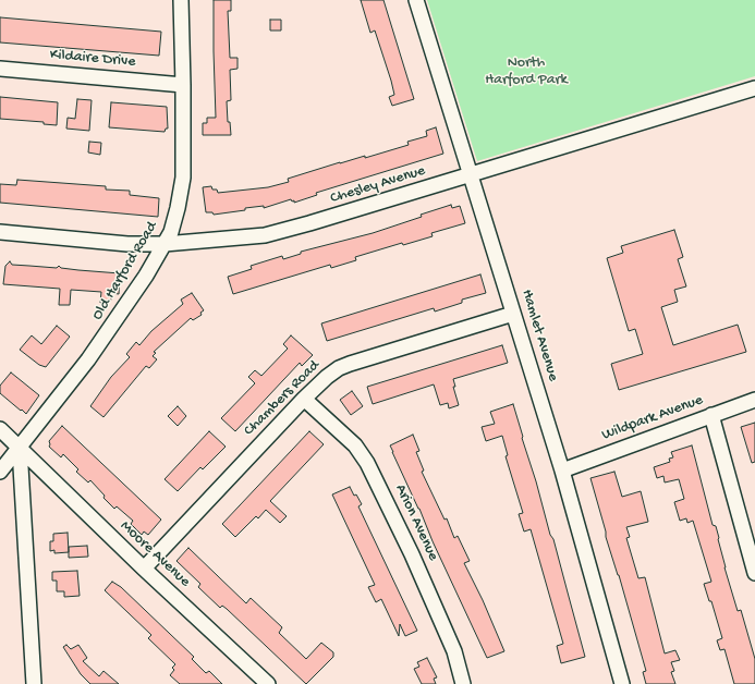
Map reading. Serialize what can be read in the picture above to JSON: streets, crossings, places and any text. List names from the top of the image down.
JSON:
{
  "streets": {
    "street": [
      "Kildaire Drive",
      "Chesley Avenue",
      "Old Harford Road",
      "Hamlet Avenue",
      "Chambers Road",
      "Wildpark Avenue",
      "Arion Avenue",
      "Moore Avenue"
    ]
  },
  "crossings": [
    ["Kildaire Drive", "Old Harford Road"],
    ["Chesley Avenue", "Old Harford Road"],
    ["Chesley Avenue", "Hamlet Avenue"],
    ["Old Harford Road", "Moore Avenue"],
    ["Hamlet Avenue", "Chambers Road"],
    ["Hamlet Avenue", "Wildpark Avenue"],
    ["Chambers Road", "Arion Avenue"],
    ["Chambers Road", "Moore Avenue"]
  ],
  "parks": ["North Harford Park"]
}
